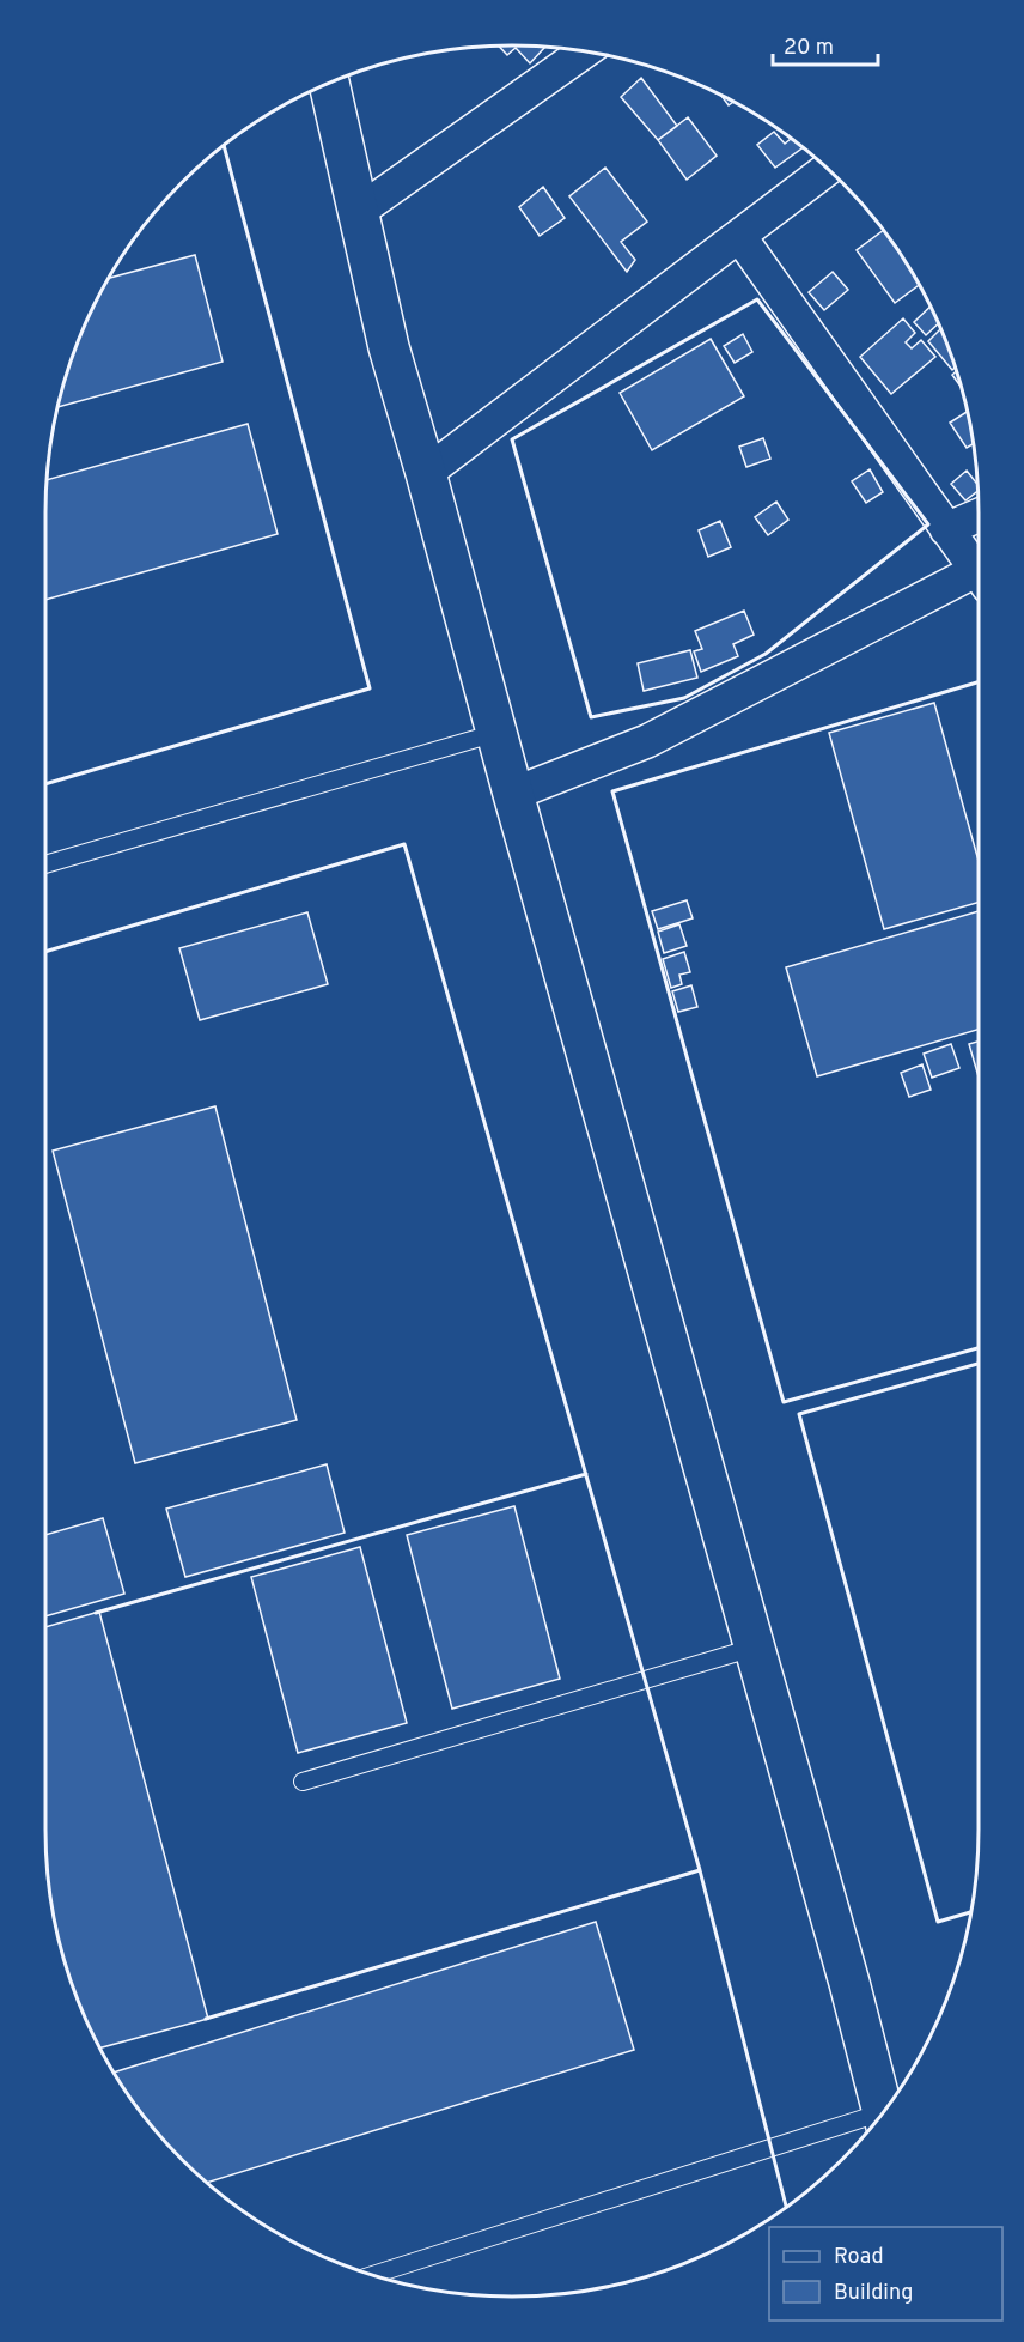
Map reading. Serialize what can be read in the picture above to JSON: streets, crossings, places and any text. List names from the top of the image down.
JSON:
{
  "legend": ["Road", "Building"],
  "scale_bar": "20 m"
}
